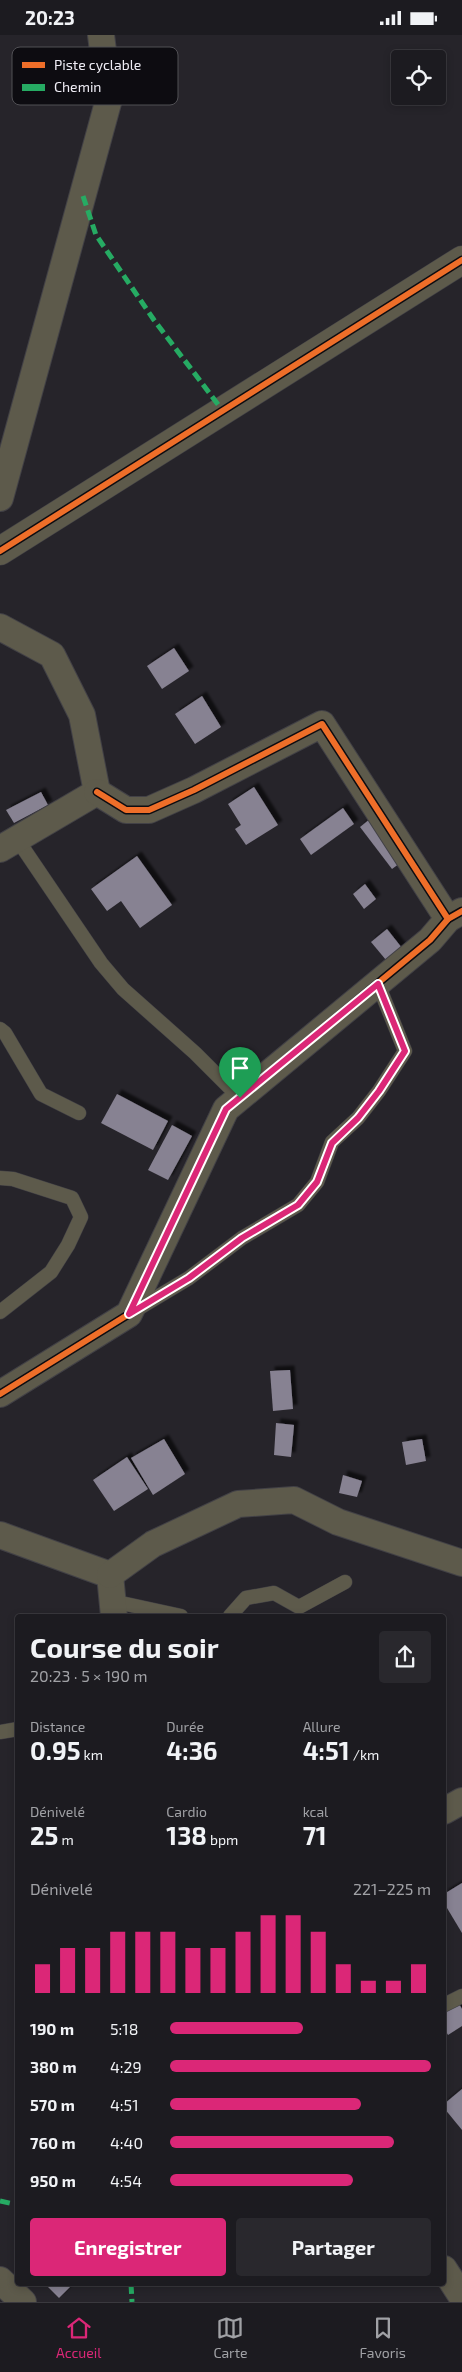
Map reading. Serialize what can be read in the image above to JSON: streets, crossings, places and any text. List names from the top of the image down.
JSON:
{
  "legend": ["Piste cyclable", "Chemin"],
  "page": {
    "status": "20:23",
    "heading": ["Course du soir", "20:23 · 5 × 190 m"],
    "stats": [
      ["Distance", "0.95 km"],
      ["Durée", "4:36"],
      ["Allure", "4:51 /km"],
      ["Dénivelé", "25 m"],
      ["Cardio", "138 bpm"],
      ["kcal", "71"]
    ],
    "chart": ["Dénivelé", "221–225 m"],
    "list": [
      {
        "name": "190 m",
        "note": "5:18"
      },
      {
        "name": "380 m",
        "note": "4:29"
      },
      {
        "name": "570 m",
        "note": "4:51"
      },
      {
        "name": "760 m",
        "note": "4:40"
      },
      {
        "name": "950 m",
        "note": "4:54"
      }
    ],
    "buttons": ["Enregistrer", "Partager"],
    "tabs": ["Accueil", "Carte", "Favoris"]
  }
}
